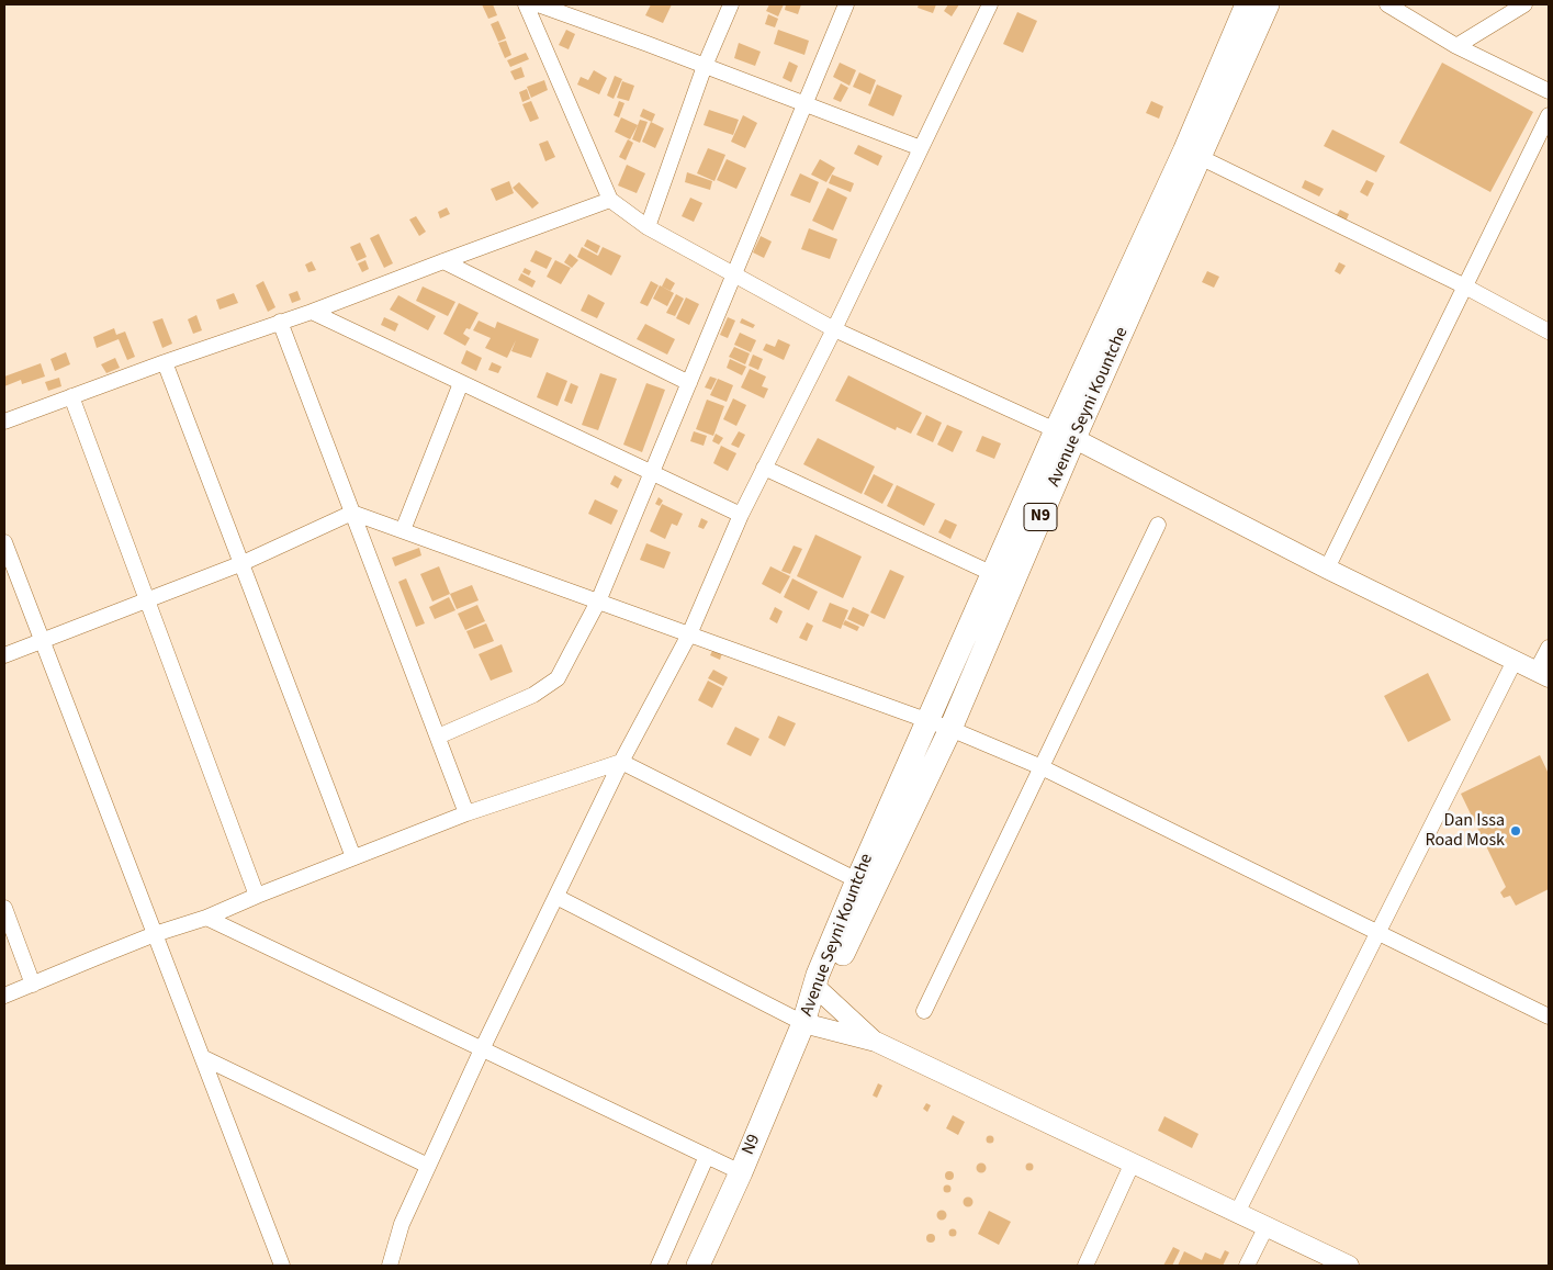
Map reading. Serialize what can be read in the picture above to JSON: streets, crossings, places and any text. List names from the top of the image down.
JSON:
{
  "streets": {
    "highway": ["Avenue Seyni Kountche", "N9"]
  },
  "crossings": [
    ["Avenue Seyni Kountche", "N9"]
  ],
  "places": ["Dan Issa Road Mosk"]
}
